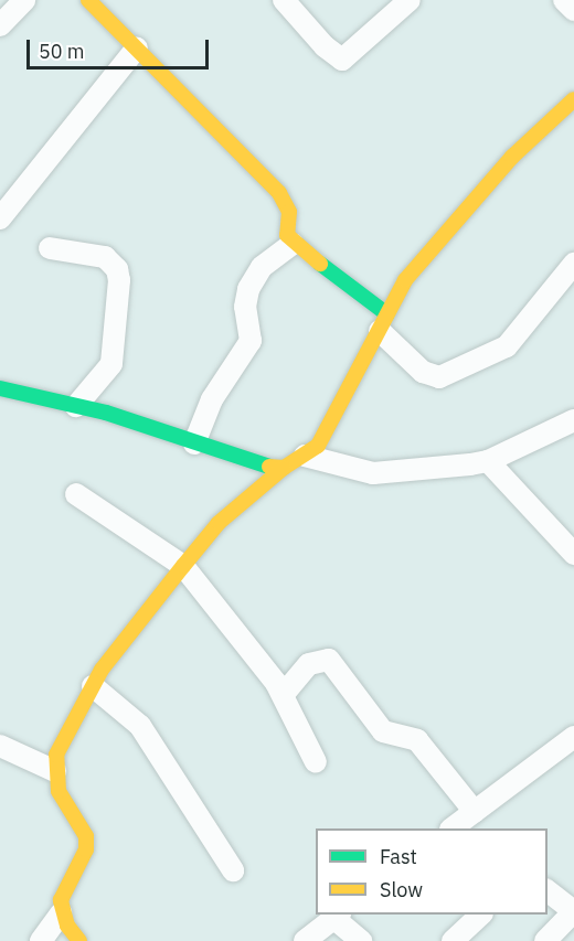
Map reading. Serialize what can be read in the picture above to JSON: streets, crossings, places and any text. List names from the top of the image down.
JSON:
{
  "legend": ["Fast", "Slow"],
  "scale_bar": "50 m"
}
